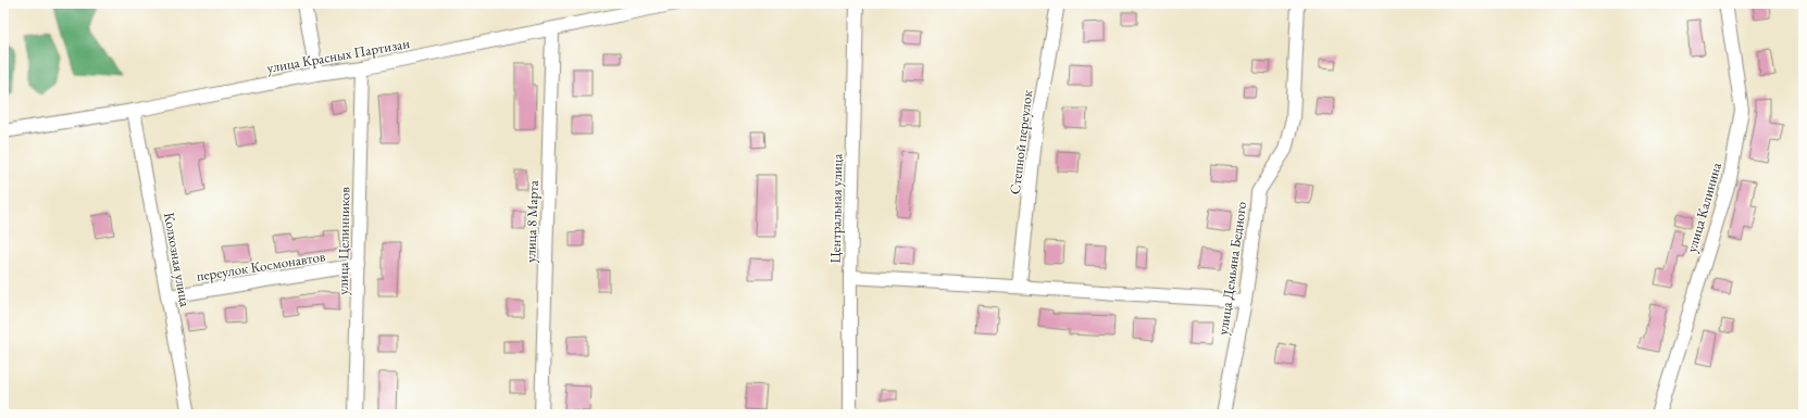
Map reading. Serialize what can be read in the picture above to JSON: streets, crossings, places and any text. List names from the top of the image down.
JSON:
{
  "streets": {
    "street": [
      "улица Красных Партизан",
      "Степной переулок",
      "улица Калинина",
      "Центральная улица",
      "улица 8 Марта",
      "улица Целинников",
      "Колхозная улица",
      "переулок Космонавтов",
      "улица Демьяна Бедного"
    ]
  },
  "crossings": [
    ["улица Красных Партизан", "улица 8 Марта"],
    ["улица Красных Партизан", "улица Целинников"],
    ["улица Красных Партизан", "Колхозная улица"],
    ["улица Целинников", "переулок Космонавтов"],
    ["Колхозная улица", "переулок Космонавтов"]
  ]
}
